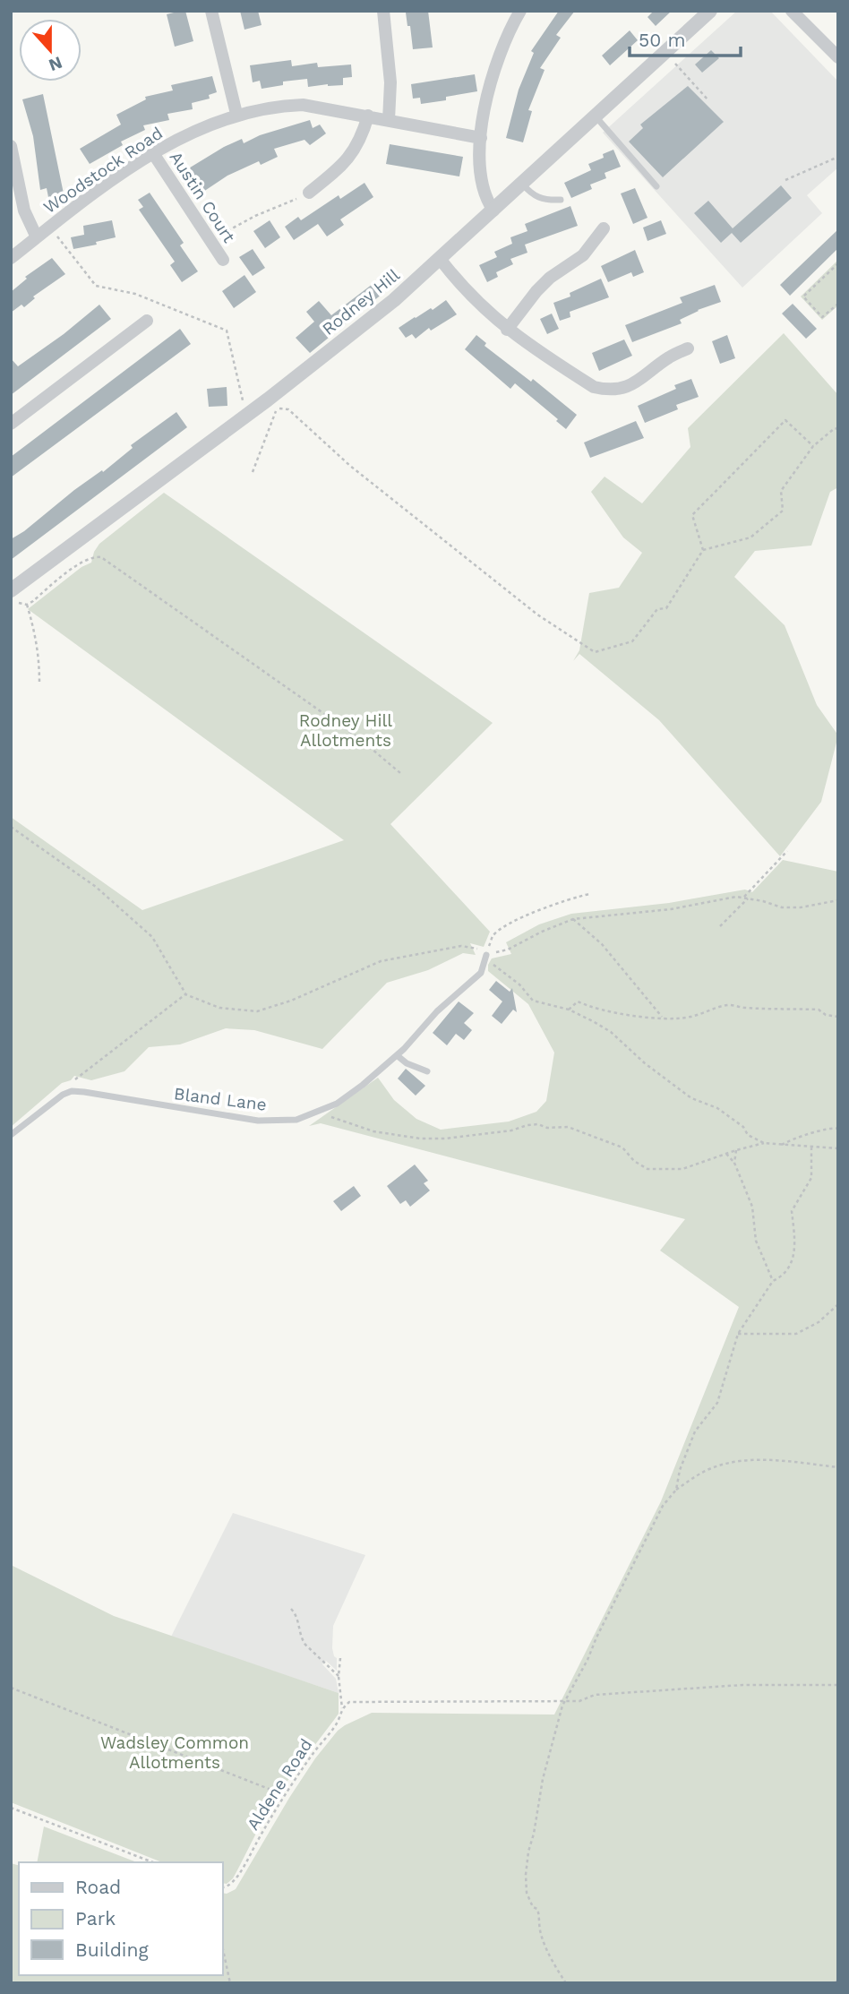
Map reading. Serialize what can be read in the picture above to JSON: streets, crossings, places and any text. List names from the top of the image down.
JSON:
{
  "streets": {
    "street": ["Woodstock Road", "Austin Court", "Rodney Hill"],
    "lane": ["Bland Lane"],
    "path": ["Aldene Road"]
  },
  "crossings": [
    ["Woodstock Road", "Austin Court"]
  ],
  "parks": ["Rodney Hill Allotments", "Wadsley Common Allotments"],
  "legend": ["Road", "Park", "Building"],
  "scale_bar": "50 m",
  "north": "bottom"
}
